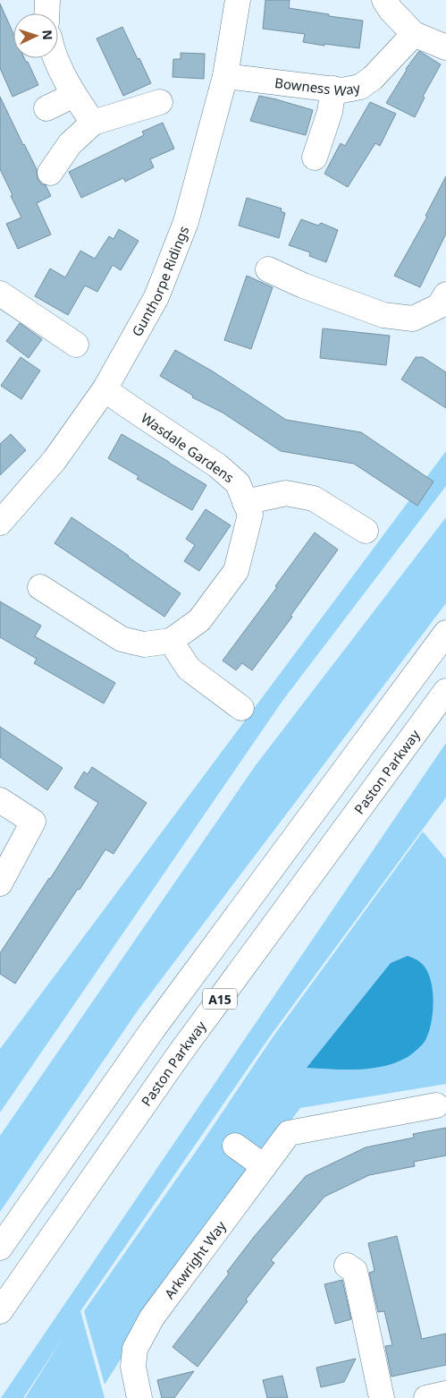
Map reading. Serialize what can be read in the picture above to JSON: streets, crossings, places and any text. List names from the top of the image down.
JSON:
{
  "streets": {
    "main road": [
      "Bowness Way",
      "Gunthorpe Ridings",
      "Wasdale Gardens",
      "Paston Parkway",
      "A15",
      "Arkwright Way"
    ]
  },
  "crossings": [
    ["Bowness Way", "Gunthorpe Ridings"],
    ["Gunthorpe Ridings", "Wasdale Gardens"]
  ],
  "north": "right"
}
